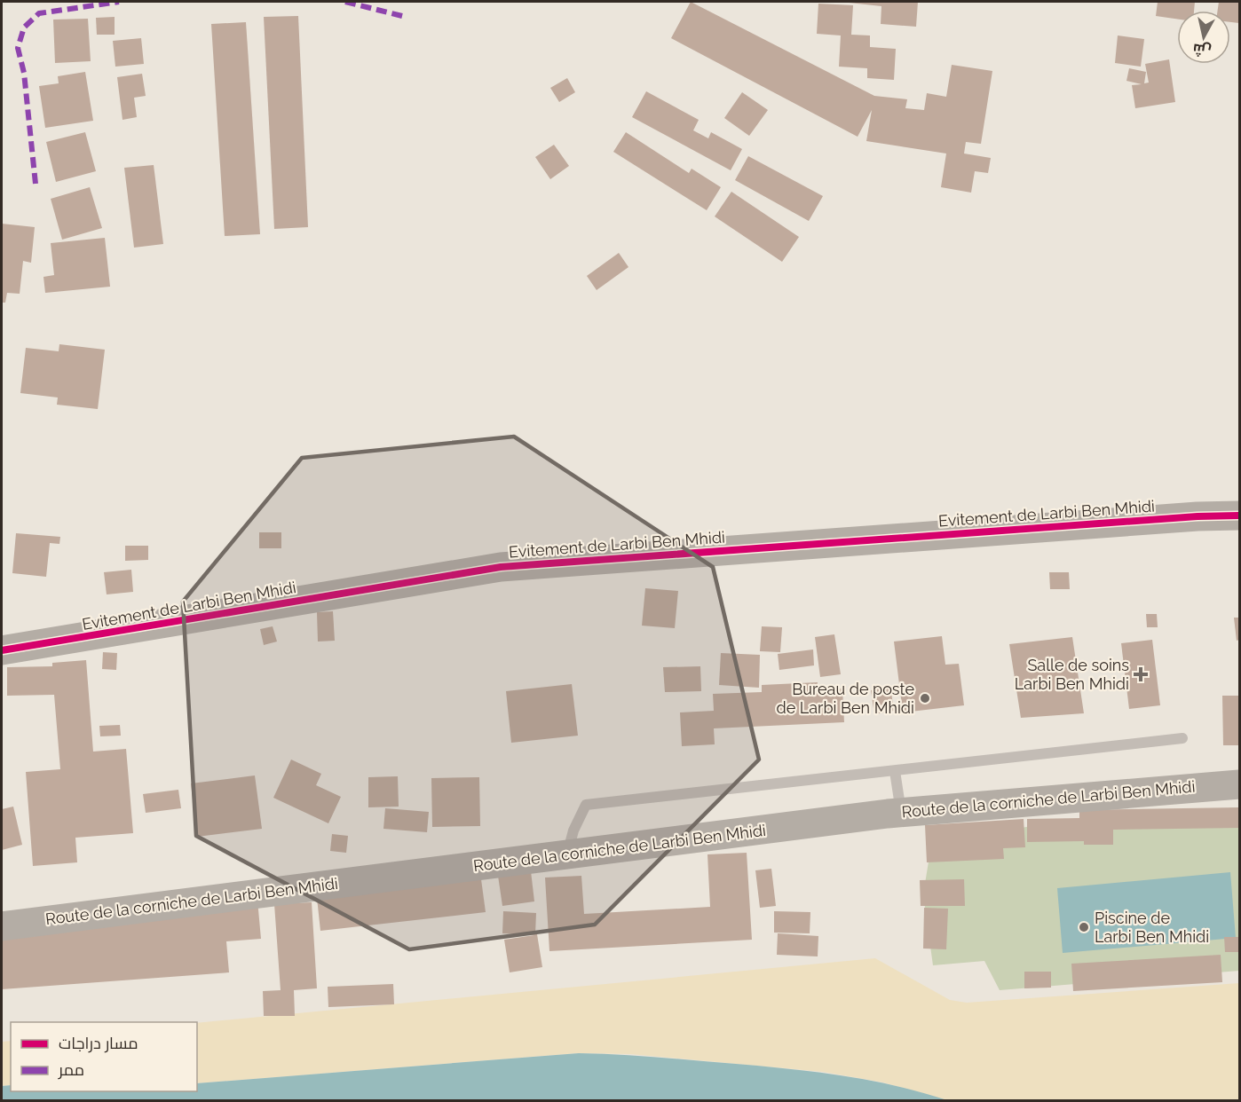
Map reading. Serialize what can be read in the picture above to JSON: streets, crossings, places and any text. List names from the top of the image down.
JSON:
{
  "streets": {
    "main road": ["Evitement de Larbi Ben Mhidi", "Route de la corniche de Larbi Ben Mhidi"]
  },
  "places": {
    "health": ["Salle de soins Larbi Ben Mhidi"],
    "other": ["Bureau de poste de Larbi Ben Mhidi", "Piscine de Larbi Ben Mhidi"]
  },
  "legend": ["مسار دراجات", "ممر"],
  "north": "bottom"
}
